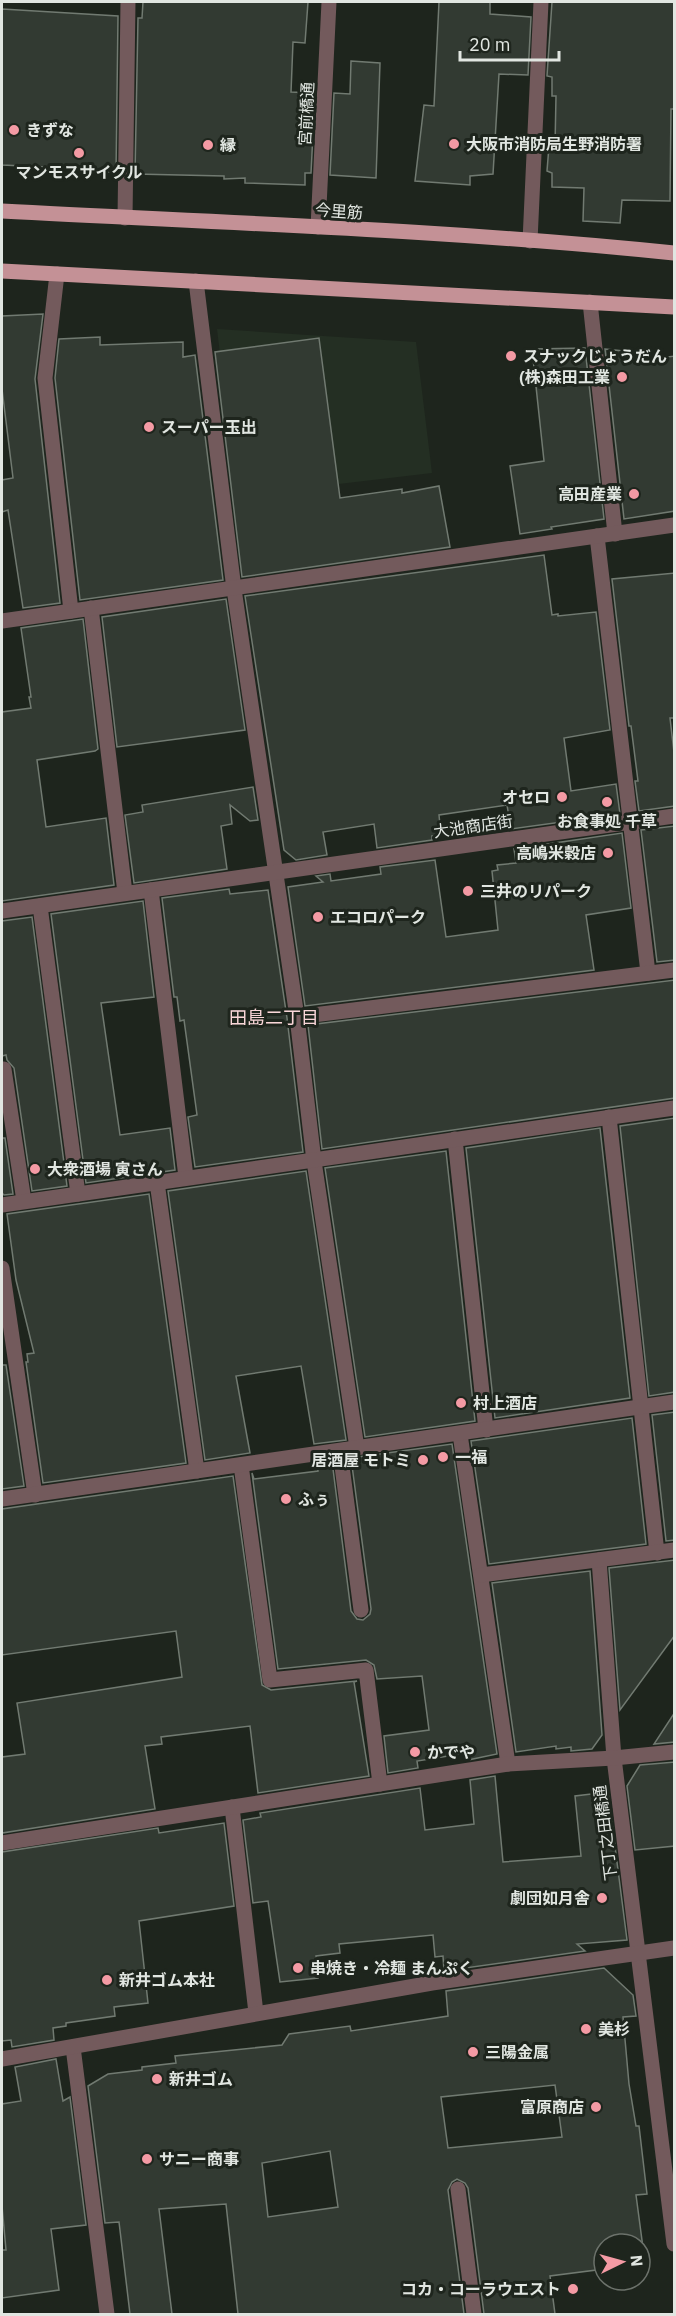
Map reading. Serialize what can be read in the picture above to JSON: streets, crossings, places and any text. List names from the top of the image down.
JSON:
{
  "streets": {
    "main road": ["今里筋"],
    "street": ["宮前橋通", "大池商店街", "下丁之田橋通"]
  },
  "crossings": [
    ["宮前橋通", "今里筋"]
  ],
  "districts": ["田島二丁目"],
  "places": [
    "きずな",
    "大阪市消防局生野消防署",
    "縁",
    "マンモスサイクル",
    "スナックじょうだん",
    "(株)森田工業",
    "スーパー玉出",
    "高田産業",
    "オセロ",
    "お食事処 千草",
    "高嶋米穀店",
    "三井のリパーク",
    "エコロパーク",
    "大衆酒場 寅さん",
    "村上酒店",
    "一福",
    "居酒屋 モトミ",
    "ふぅ",
    "かでや",
    "劇団如月舎",
    "串焼き・冷麺 まんぷく",
    "新井ゴム本社",
    "美杉",
    "三陽金属",
    "新井ゴム",
    "富原商店",
    "サニー商事",
    "コカ・コーラウエスト"
  ],
  "scale_bar": "20 m",
  "north": "right"
}
